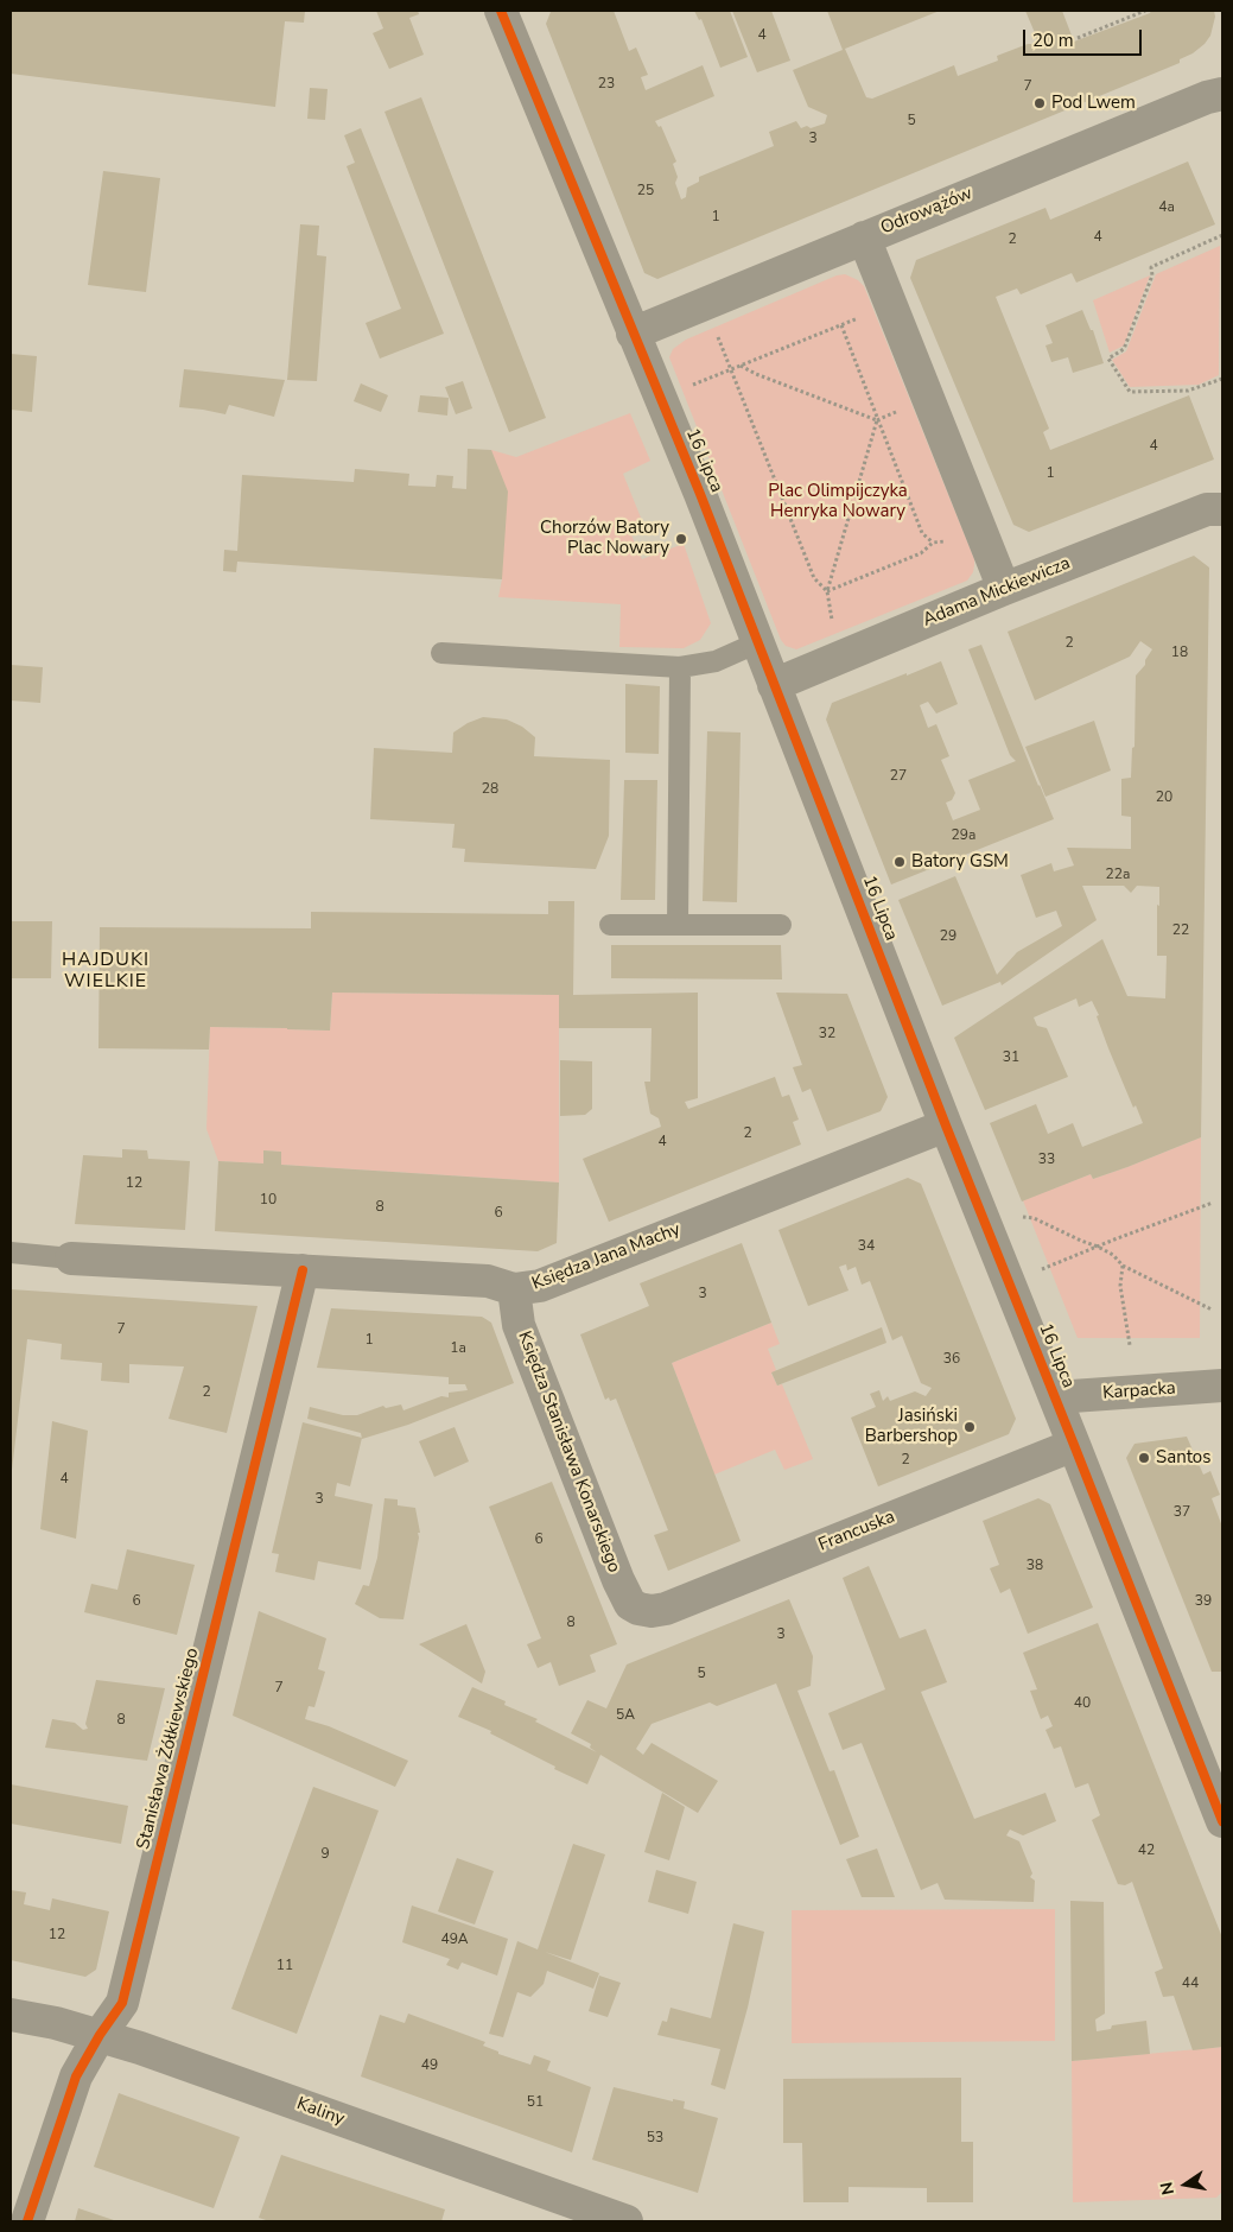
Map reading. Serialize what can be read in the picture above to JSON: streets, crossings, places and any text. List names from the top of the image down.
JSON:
{
  "streets": {
    "street": [
      "Odrowążów",
      "16 Lipca",
      "Adama Mickiewicza",
      "Księdza Jana Machy",
      "Karpacka",
      "Księdza Stanisława Konarskiego",
      "Francuska",
      "Stanisława Żółkiewskiego",
      "Kaliny"
    ]
  },
  "crossings": [
    ["Odrowążów", "16 Lipca"],
    ["16 Lipca", "Adama Mickiewicza"],
    ["16 Lipca", "Księdza Jana Machy"],
    ["16 Lipca", "Karpacka"],
    ["16 Lipca", "Francuska"],
    ["Księdza Jana Machy", "Księdza Stanisława Konarskiego"],
    ["Księdza Jana Machy", "Stanisława Żółkiewskiego"],
    ["Księdza Stanisława Konarskiego", "Francuska"],
    ["Stanisława Żółkiewskiego", "Kaliny"]
  ],
  "districts": ["HAJDUKI WIELKIE"],
  "parks": ["Plac Olimpijczyka Henryka Nowary"],
  "places": [
    "Pod Lwem",
    "Chorzów Batory Plac Nowary",
    "Batory GSM",
    "Jasiński Barbershop",
    "Santos"
  ],
  "house_numbers": [
    "4",
    "23",
    "7",
    "5",
    "3",
    "25",
    "4a",
    "1",
    "4",
    "2",
    "4",
    "1",
    "2",
    "18",
    "27",
    "28",
    "20",
    "29a",
    "22a",
    "22",
    "29",
    "32",
    "31",
    "2",
    "4",
    "33",
    "12",
    "10",
    "8",
    "6",
    "34",
    "3",
    "7",
    "1",
    "1a",
    "36",
    "2",
    "2",
    "4",
    "3",
    "37",
    "6",
    "38",
    "6",
    "39",
    "8",
    "3",
    "5",
    "7",
    "40",
    "5A",
    "8",
    "42",
    "9",
    "12",
    "49A",
    "11",
    "44",
    "49",
    "51",
    "53"
  ],
  "scale_bar": "20 m",
  "north": "left"
}
